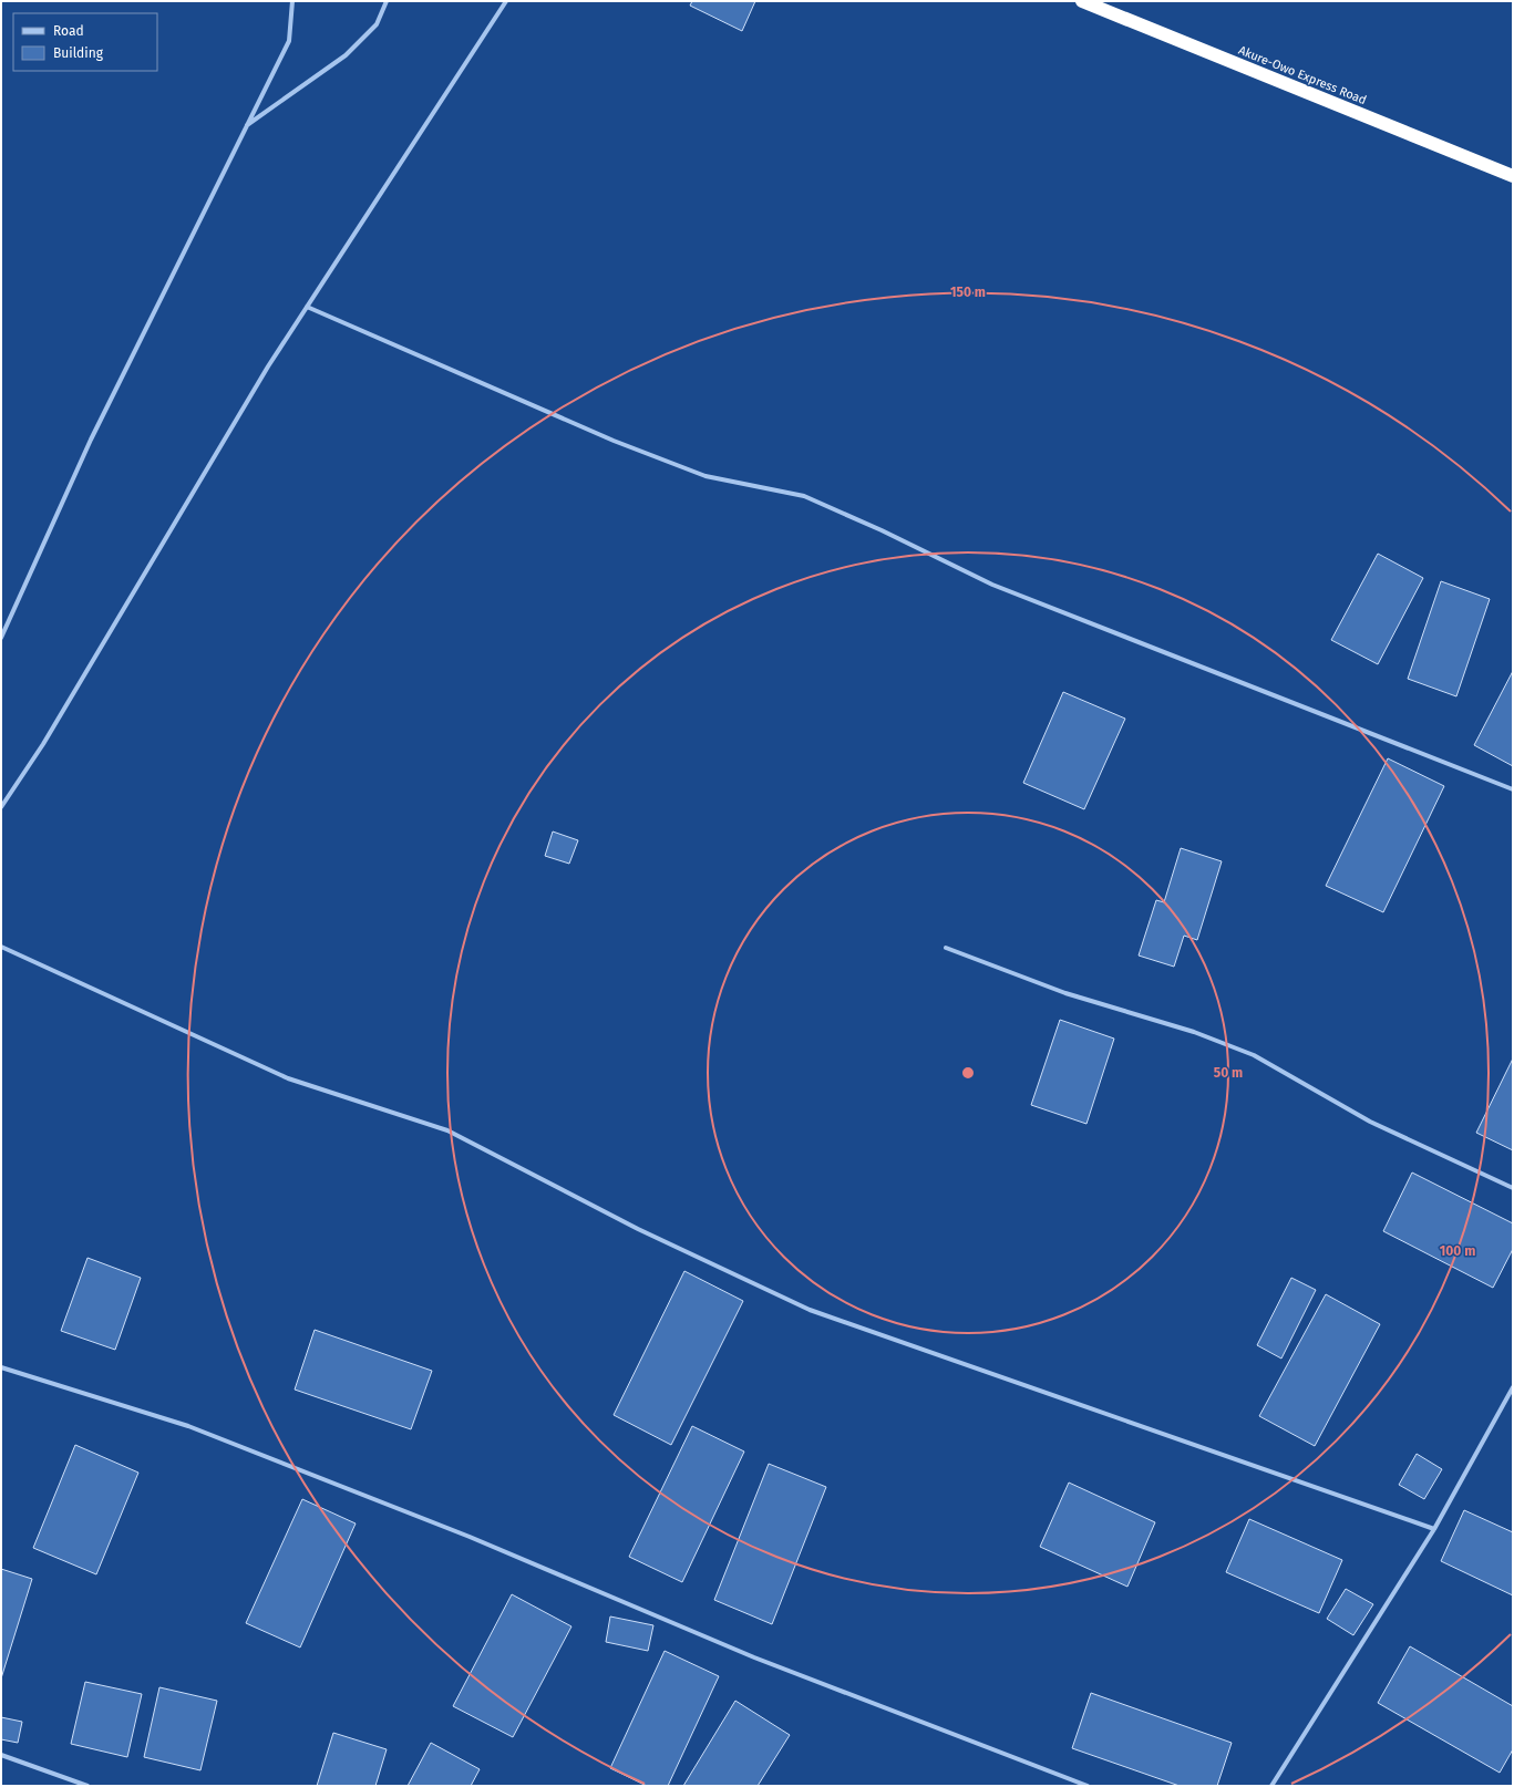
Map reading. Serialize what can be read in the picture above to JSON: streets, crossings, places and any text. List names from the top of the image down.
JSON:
{
  "streets": {
    "highway": ["Akure-Owo Express Road"]
  },
  "legend": ["Road", "Building"],
  "rings": ["150 m", "50 m", "100 m"]
}
